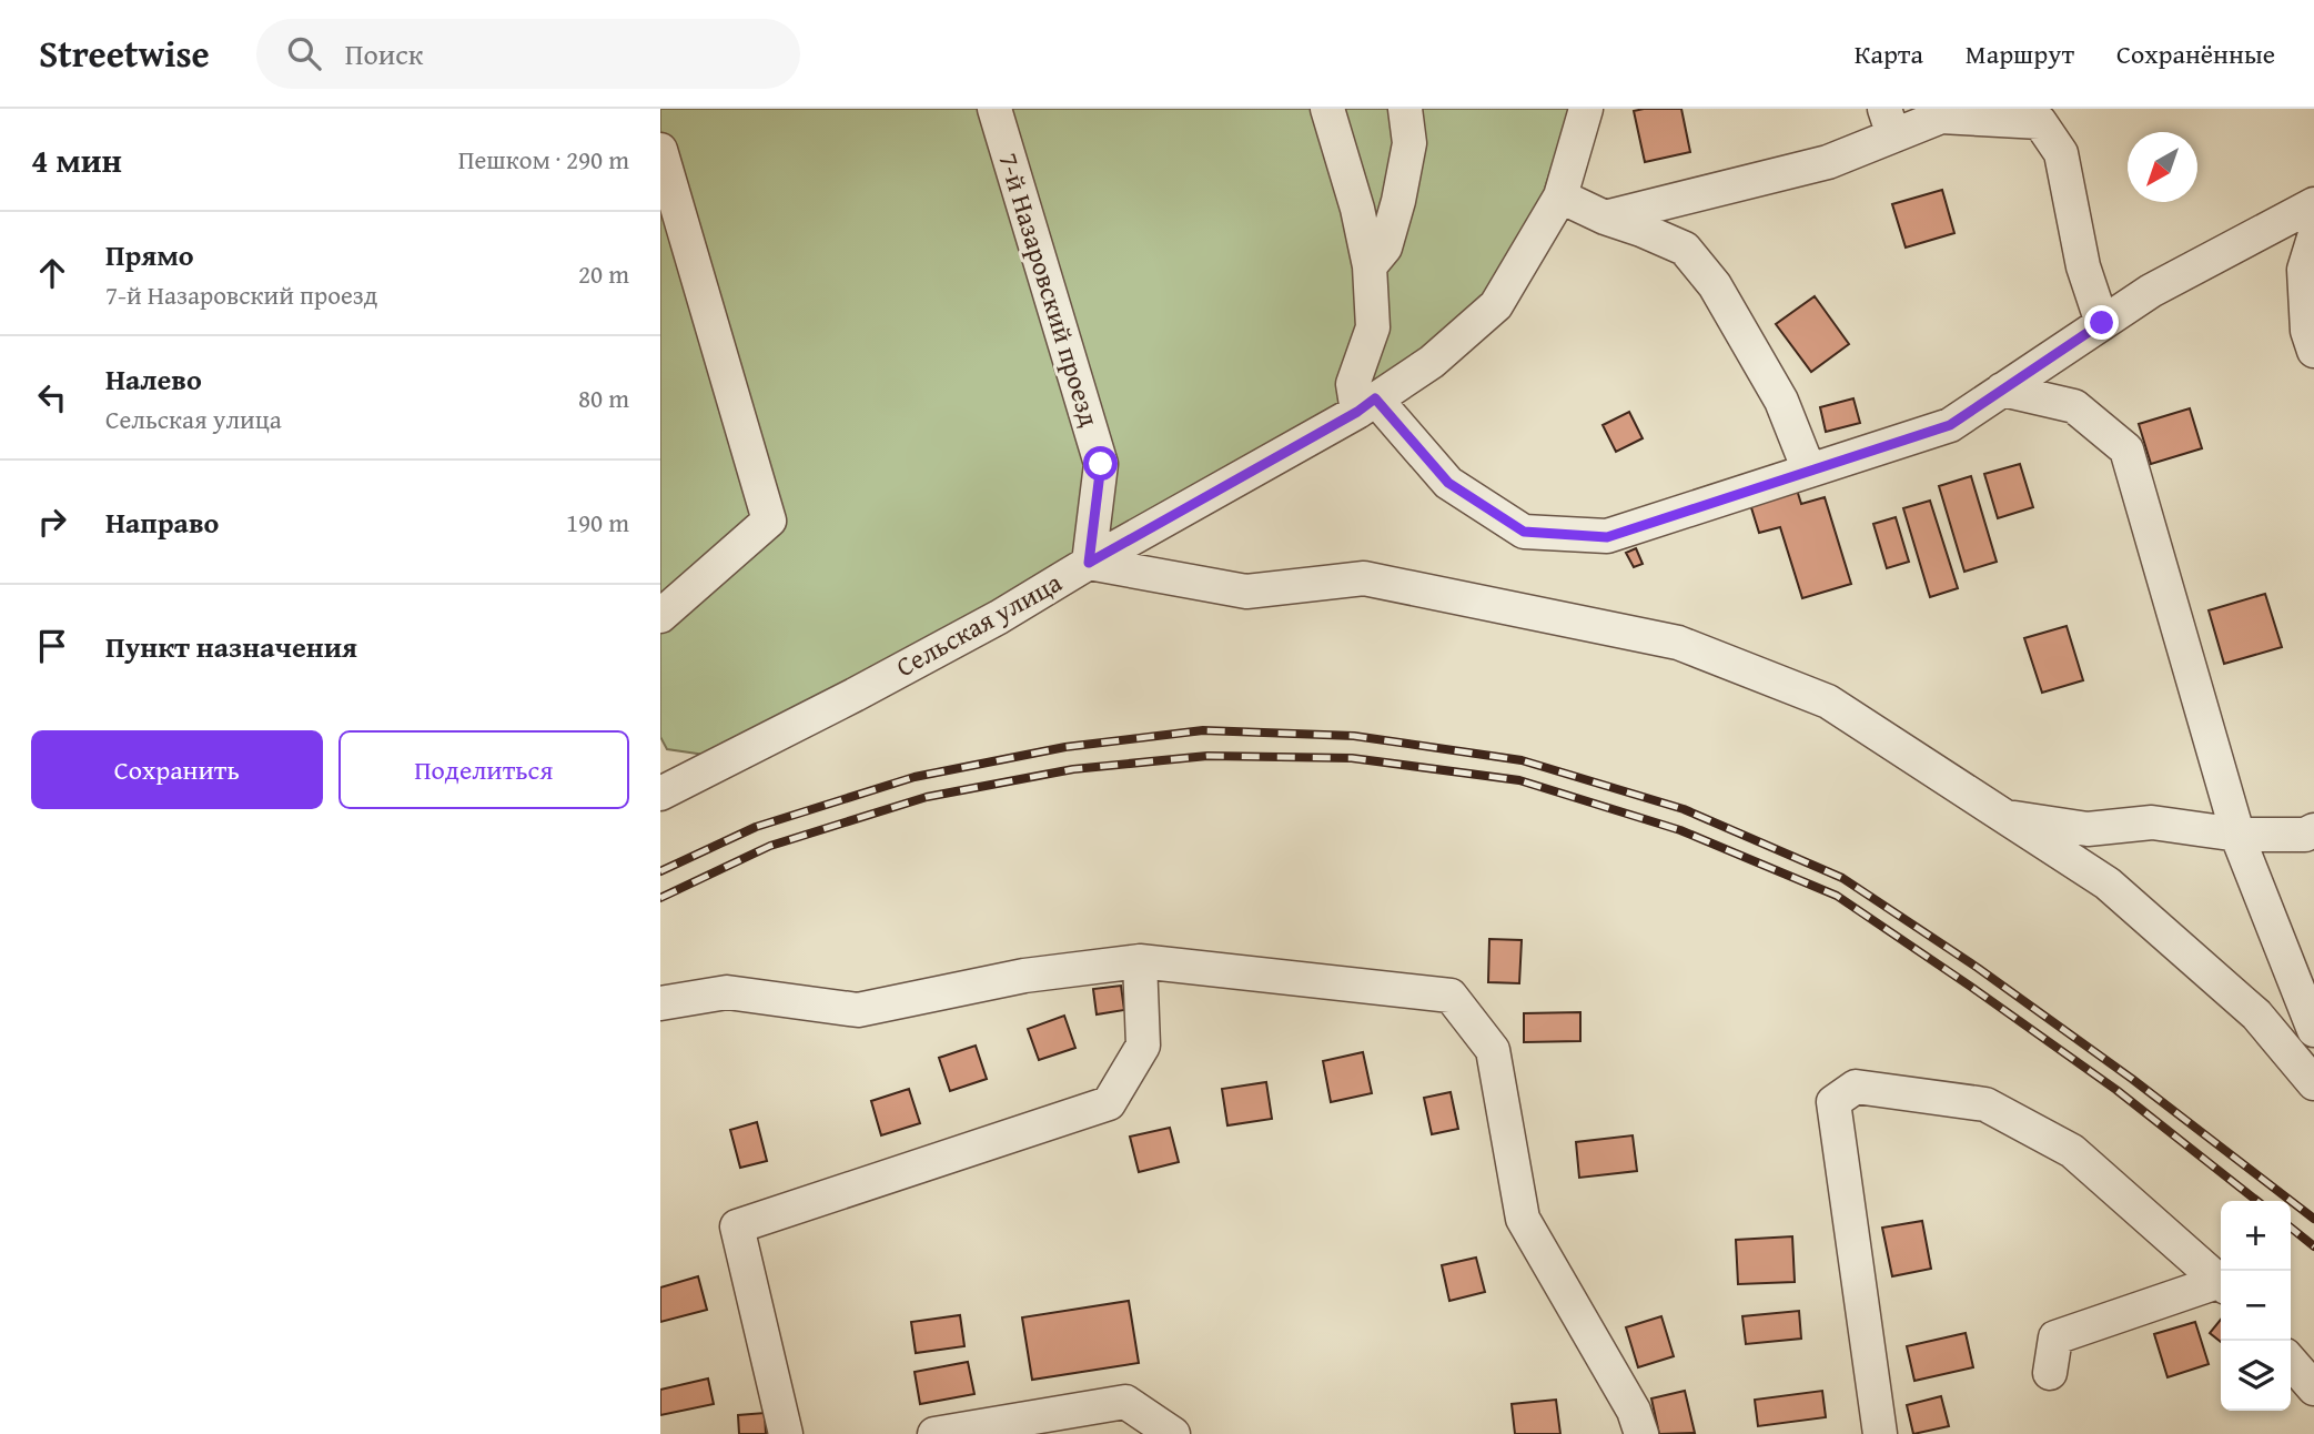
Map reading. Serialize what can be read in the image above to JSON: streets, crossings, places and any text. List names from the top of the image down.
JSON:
{
  "streets": {
    "street": ["7-й Назаровский проезд", "Сельская улица"]
  },
  "crossings": [
    ["7-й Назаровский проезд", "Сельская улица"]
  ],
  "north": "bottom left",
  "page": {
    "header": "Streetwise",
    "search": "Поиск",
    "nav": ["Карта", "Маршрут", "Сохранённые"],
    "heading": ["4 мин", "Пешком · 290 m"],
    "list": [
      ["Прямо", "7-й Назаровский проезд", "20 m"],
      ["Налево", "Сельская улица", "80 m"],
      ["Направо", "190 m"],
      "Пункт назначения"
    ],
    "buttons": ["Сохранить", "Поделиться"],
    "map_buttons": ["+", "−"]
  }
}
